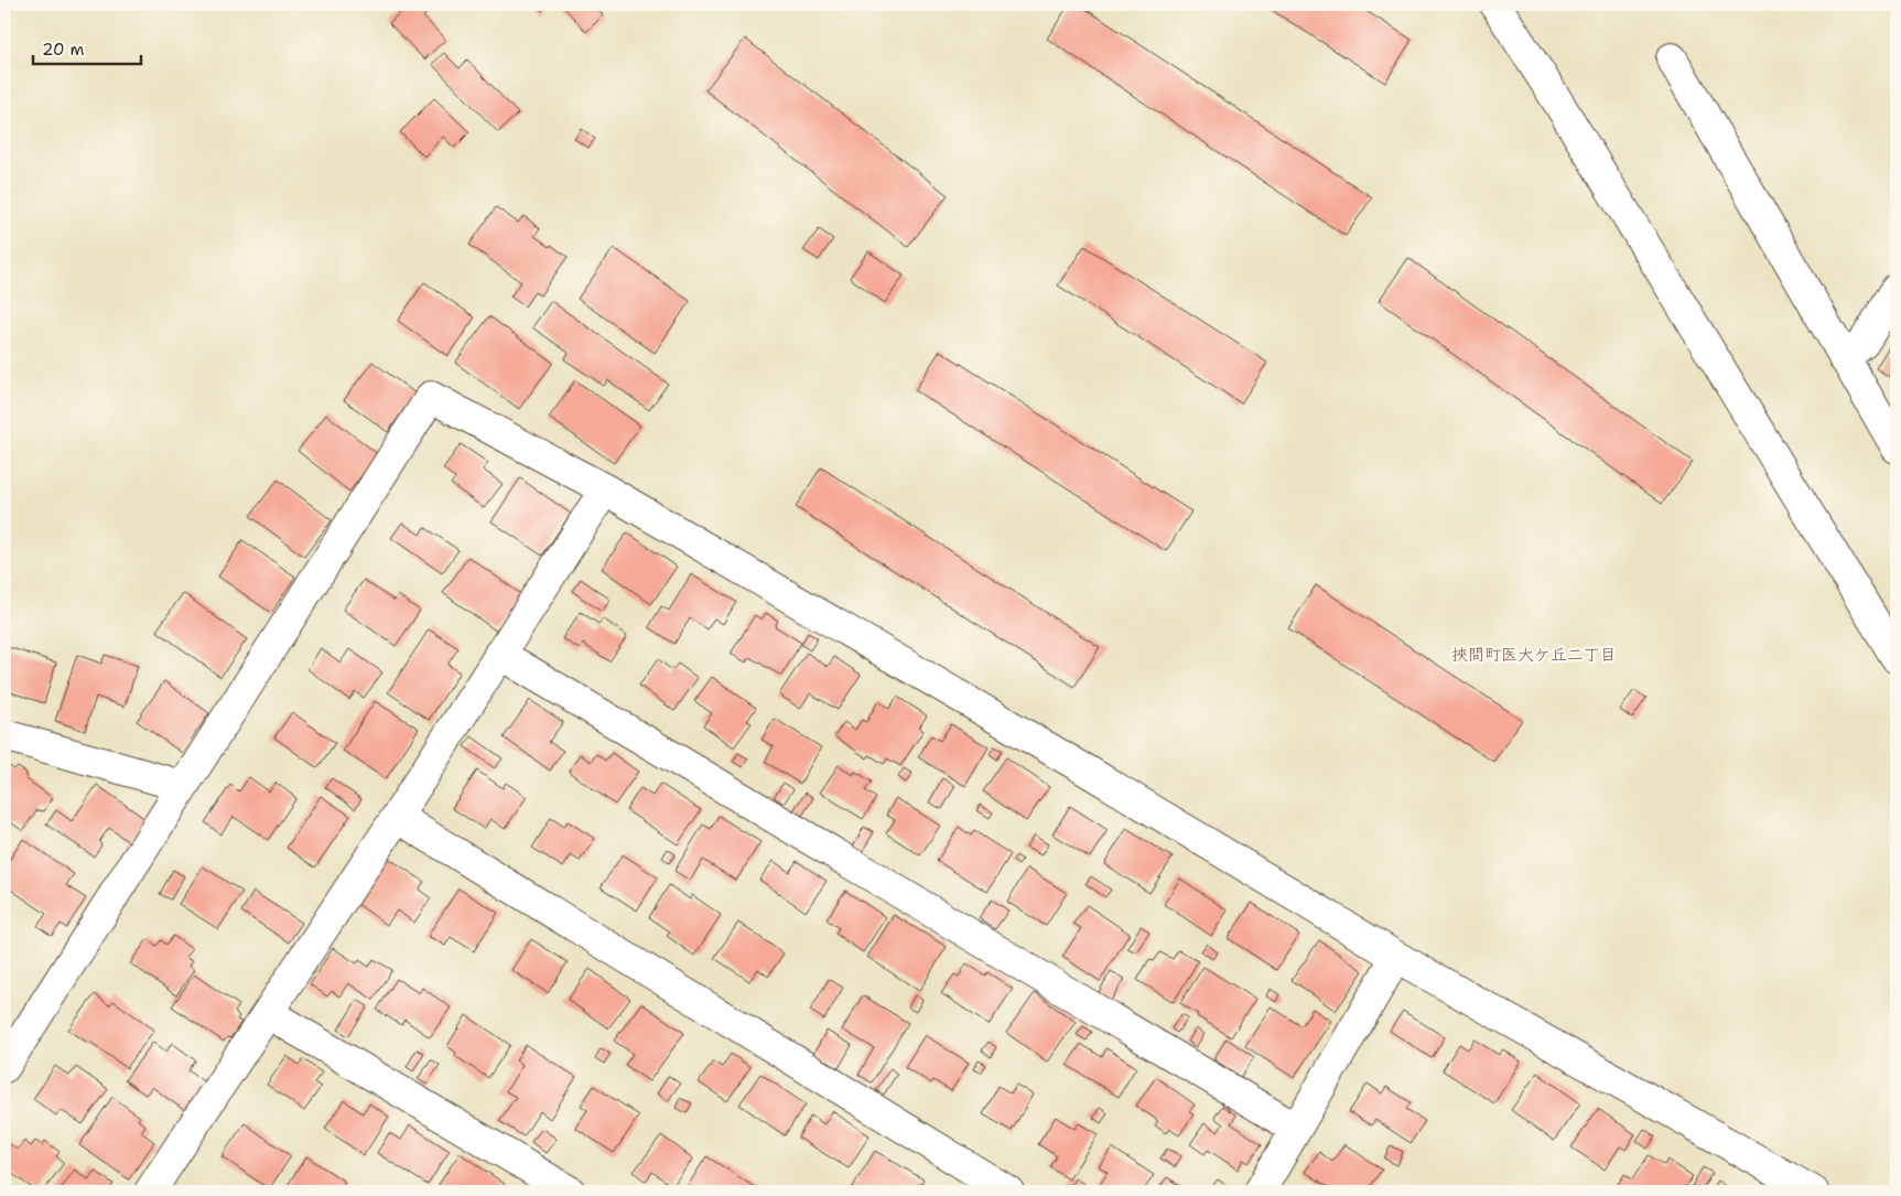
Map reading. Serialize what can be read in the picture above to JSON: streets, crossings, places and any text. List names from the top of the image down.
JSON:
{
  "districts": ["挾間町医大ケ丘二丁目"],
  "scale_bar": "20 m"
}
